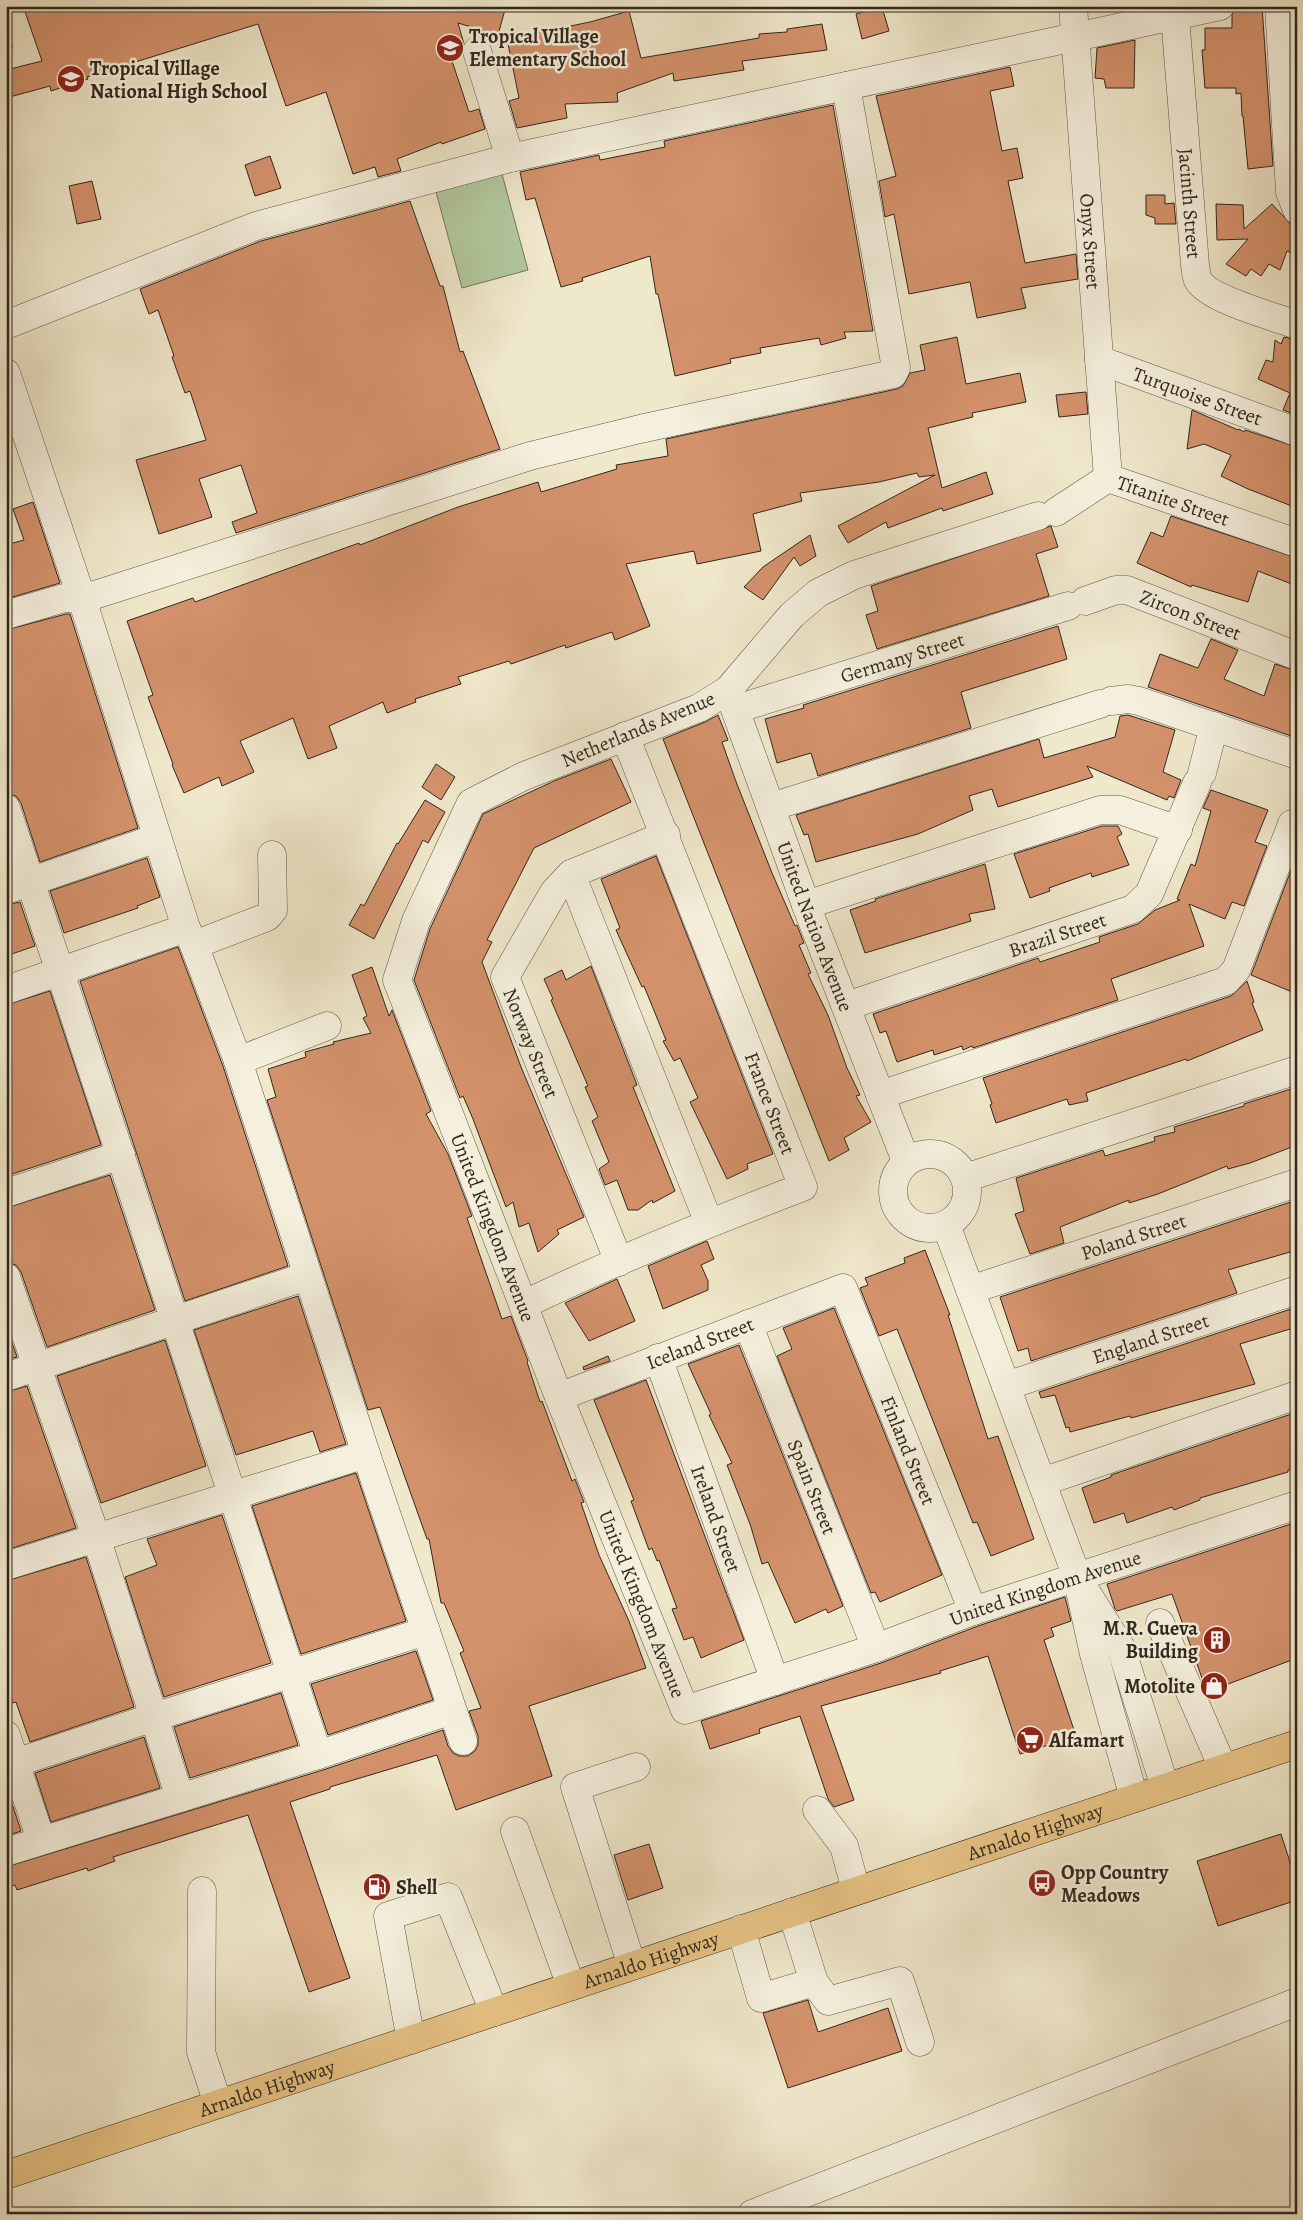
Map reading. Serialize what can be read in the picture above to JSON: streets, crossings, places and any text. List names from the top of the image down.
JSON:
{
  "streets": {
    "main road": ["Arnaldo Highway"],
    "street": [
      "Jacinth Street",
      "Onyx Street",
      "Turquoise Street",
      "Titanite Street",
      "Zircon Street",
      "Germany Street",
      "Netherlands Avenue",
      "United Nation Avenue",
      "Brazil Street",
      "Norway Street",
      "France Street",
      "United Kingdom Avenue",
      "Poland Street",
      "England Street",
      "Iceland Street",
      "Finland Street",
      "Spain Street",
      "Ireland Street"
    ]
  },
  "crossings": [
    ["Onyx Street", "Turquoise Street"],
    ["Onyx Street", "Titanite Street"],
    ["Titanite Street", "Netherlands Avenue"],
    ["Zircon Street", "Germany Street"],
    ["Germany Street", "Netherlands Avenue"],
    ["Germany Street", "United Nation Avenue"],
    ["Netherlands Avenue", "United Nation Avenue"],
    ["Netherlands Avenue", "France Street"],
    ["Netherlands Avenue", "United Kingdom Avenue"],
    ["United Nation Avenue", "Brazil Street"],
    ["Norway Street", "France Street"],
    ["France Street", "United Kingdom Avenue"],
    ["United Kingdom Avenue", "Iceland Street"],
    ["United Kingdom Avenue", "Finland Street"],
    ["United Kingdom Avenue", "Spain Street"],
    ["United Kingdom Avenue", "Ireland Street"],
    ["Iceland Street", "Finland Street"],
    ["Iceland Street", "Spain Street"],
    ["Iceland Street", "Ireland Street"]
  ],
  "places": {
    "school or university": ["Tropical Village Elementary School", "Tropical Village National High School"],
    "building": ["M.R. Cueva Building"],
    "shop": ["Motolite"],
    "supermarket": ["Alfamart"],
    "bus stop": ["Opp Country Meadows"],
    "fuel station": ["Shell"]
  }
}
